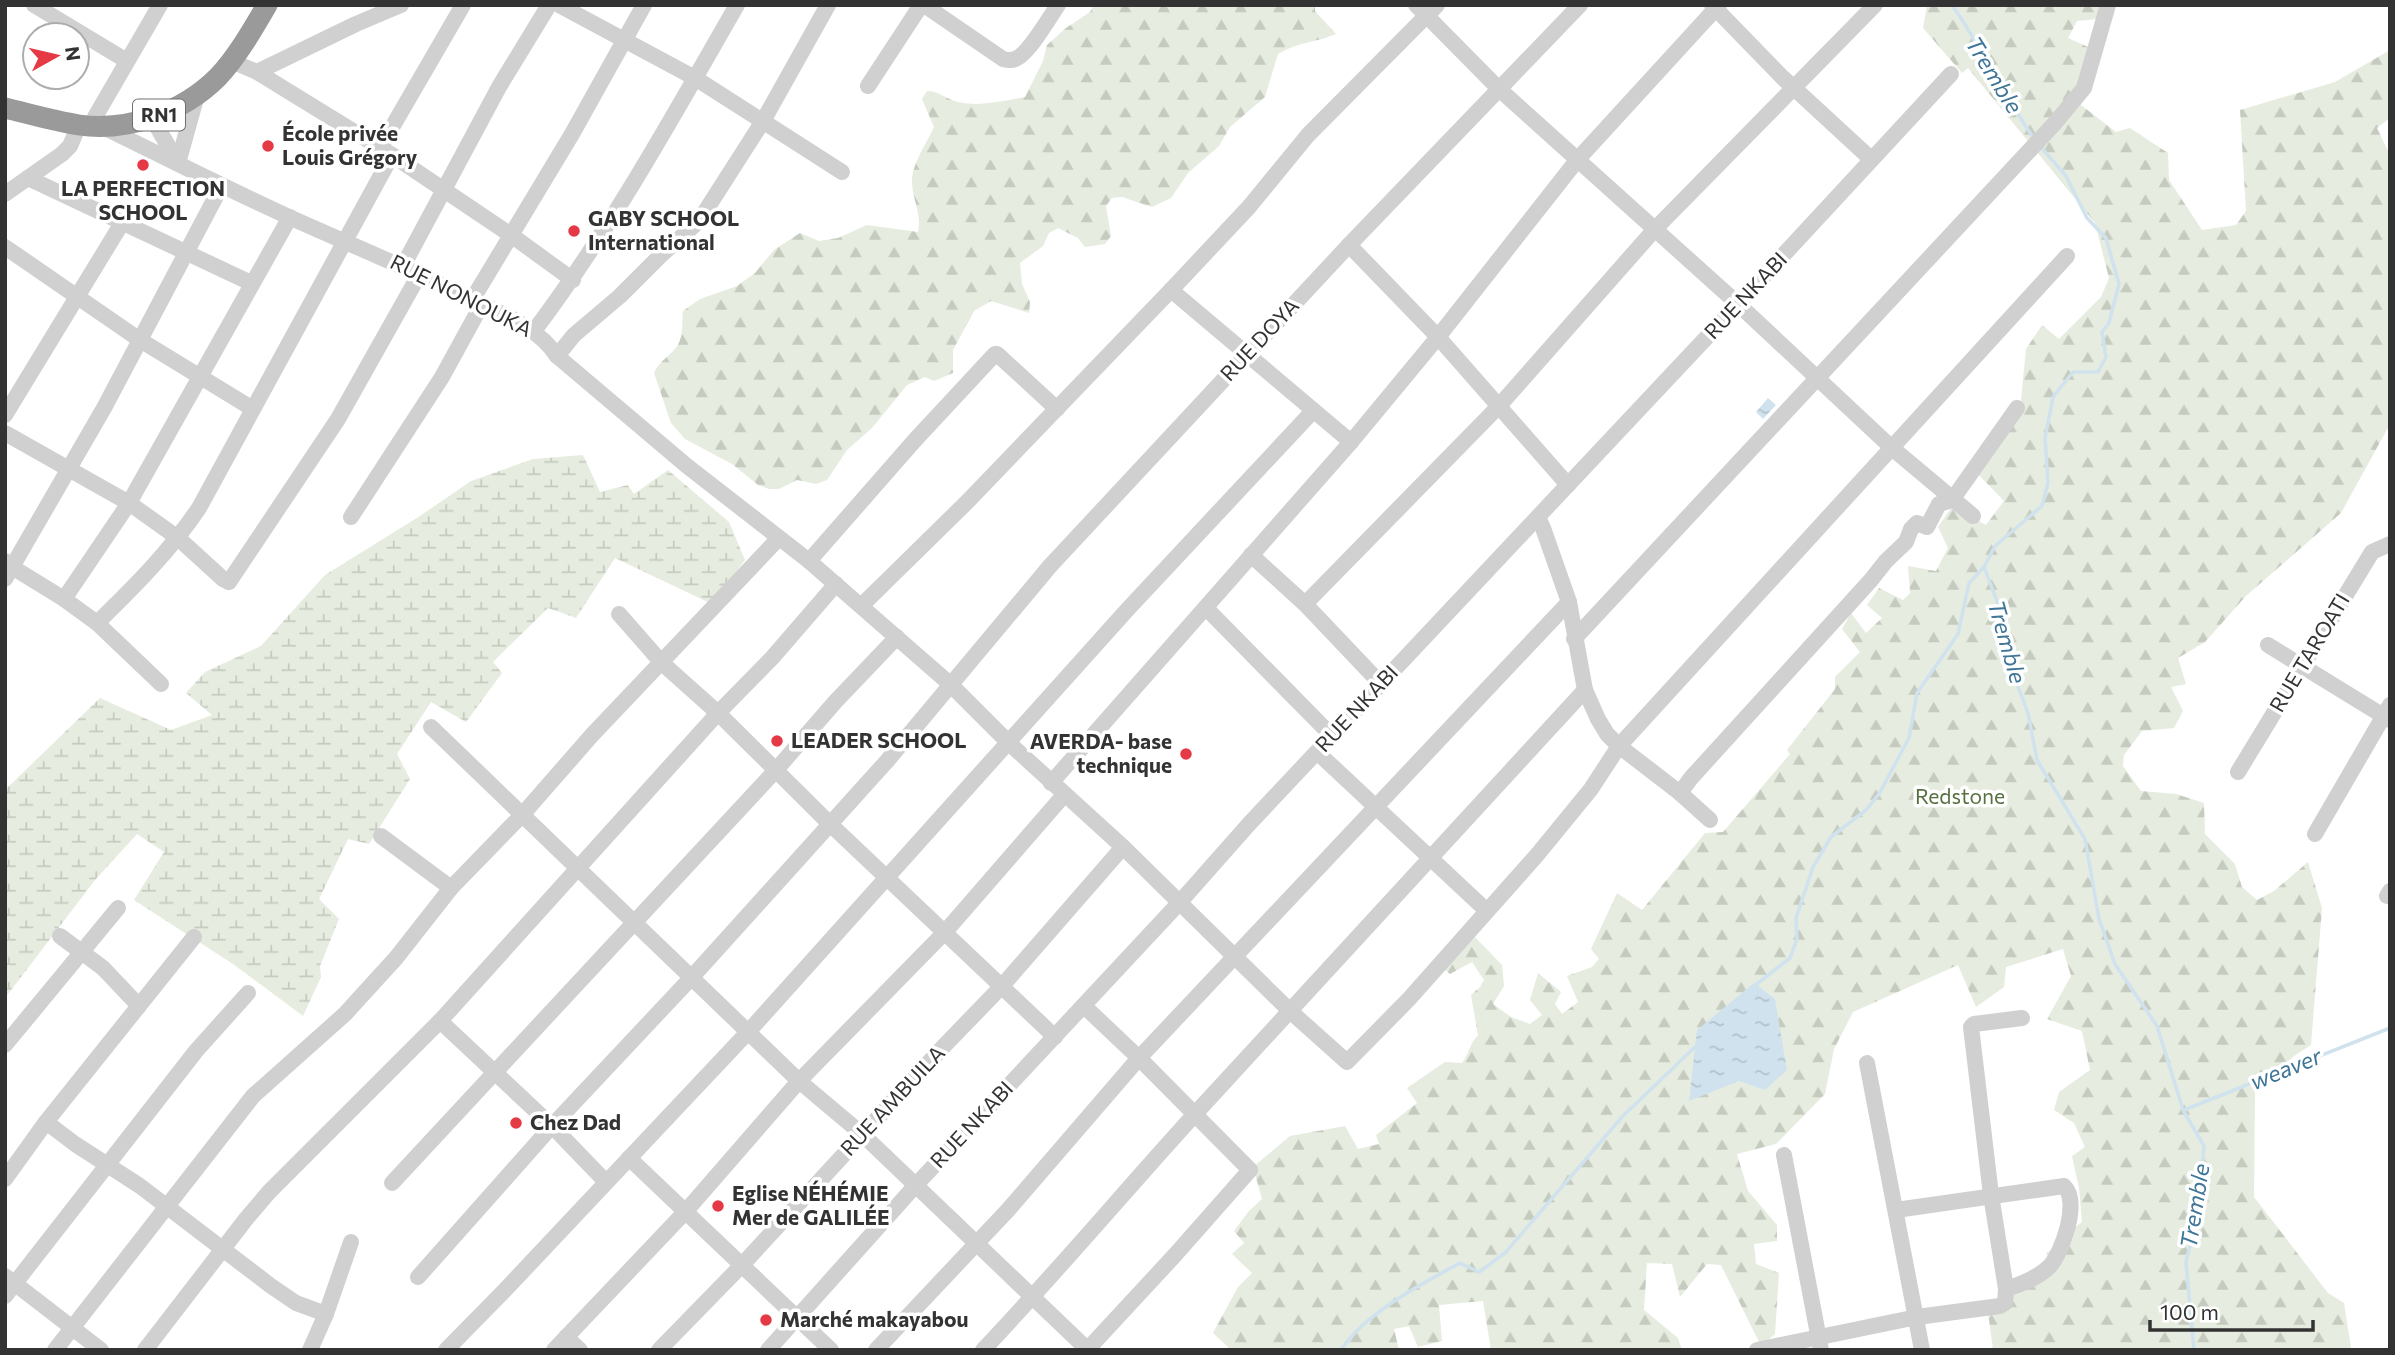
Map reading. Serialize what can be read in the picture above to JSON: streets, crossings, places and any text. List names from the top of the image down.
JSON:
{
  "streets": {
    "highway": ["RN1"],
    "street": [
      "RUE NONOUKA",
      "RUE NKABI",
      "RUE DOYA",
      "RUE TAROATI",
      "RUE AMBUILA"
    ]
  },
  "crossings": [
    ["RN1", "RUE NONOUKA"],
    ["RUE NONOUKA", "RUE NKABI"],
    ["RUE NONOUKA", "RUE DOYA"],
    ["RUE NONOUKA", "RUE AMBUILA"]
  ],
  "water": ["Tremble", "weaver"],
  "parks": ["Redstone"],
  "places": [
    "École privée Louis Grégory",
    "LA PERFECTION SCHOOL",
    "GABY SCHOOL International",
    "LEADER SCHOOL",
    "AVERDA- base technique",
    "Chez Dad",
    "Eglise NÉHÉMIE Mer de GALILÉE",
    "Marché makayabou"
  ],
  "scale_bar": "100 m",
  "north": "right"
}
